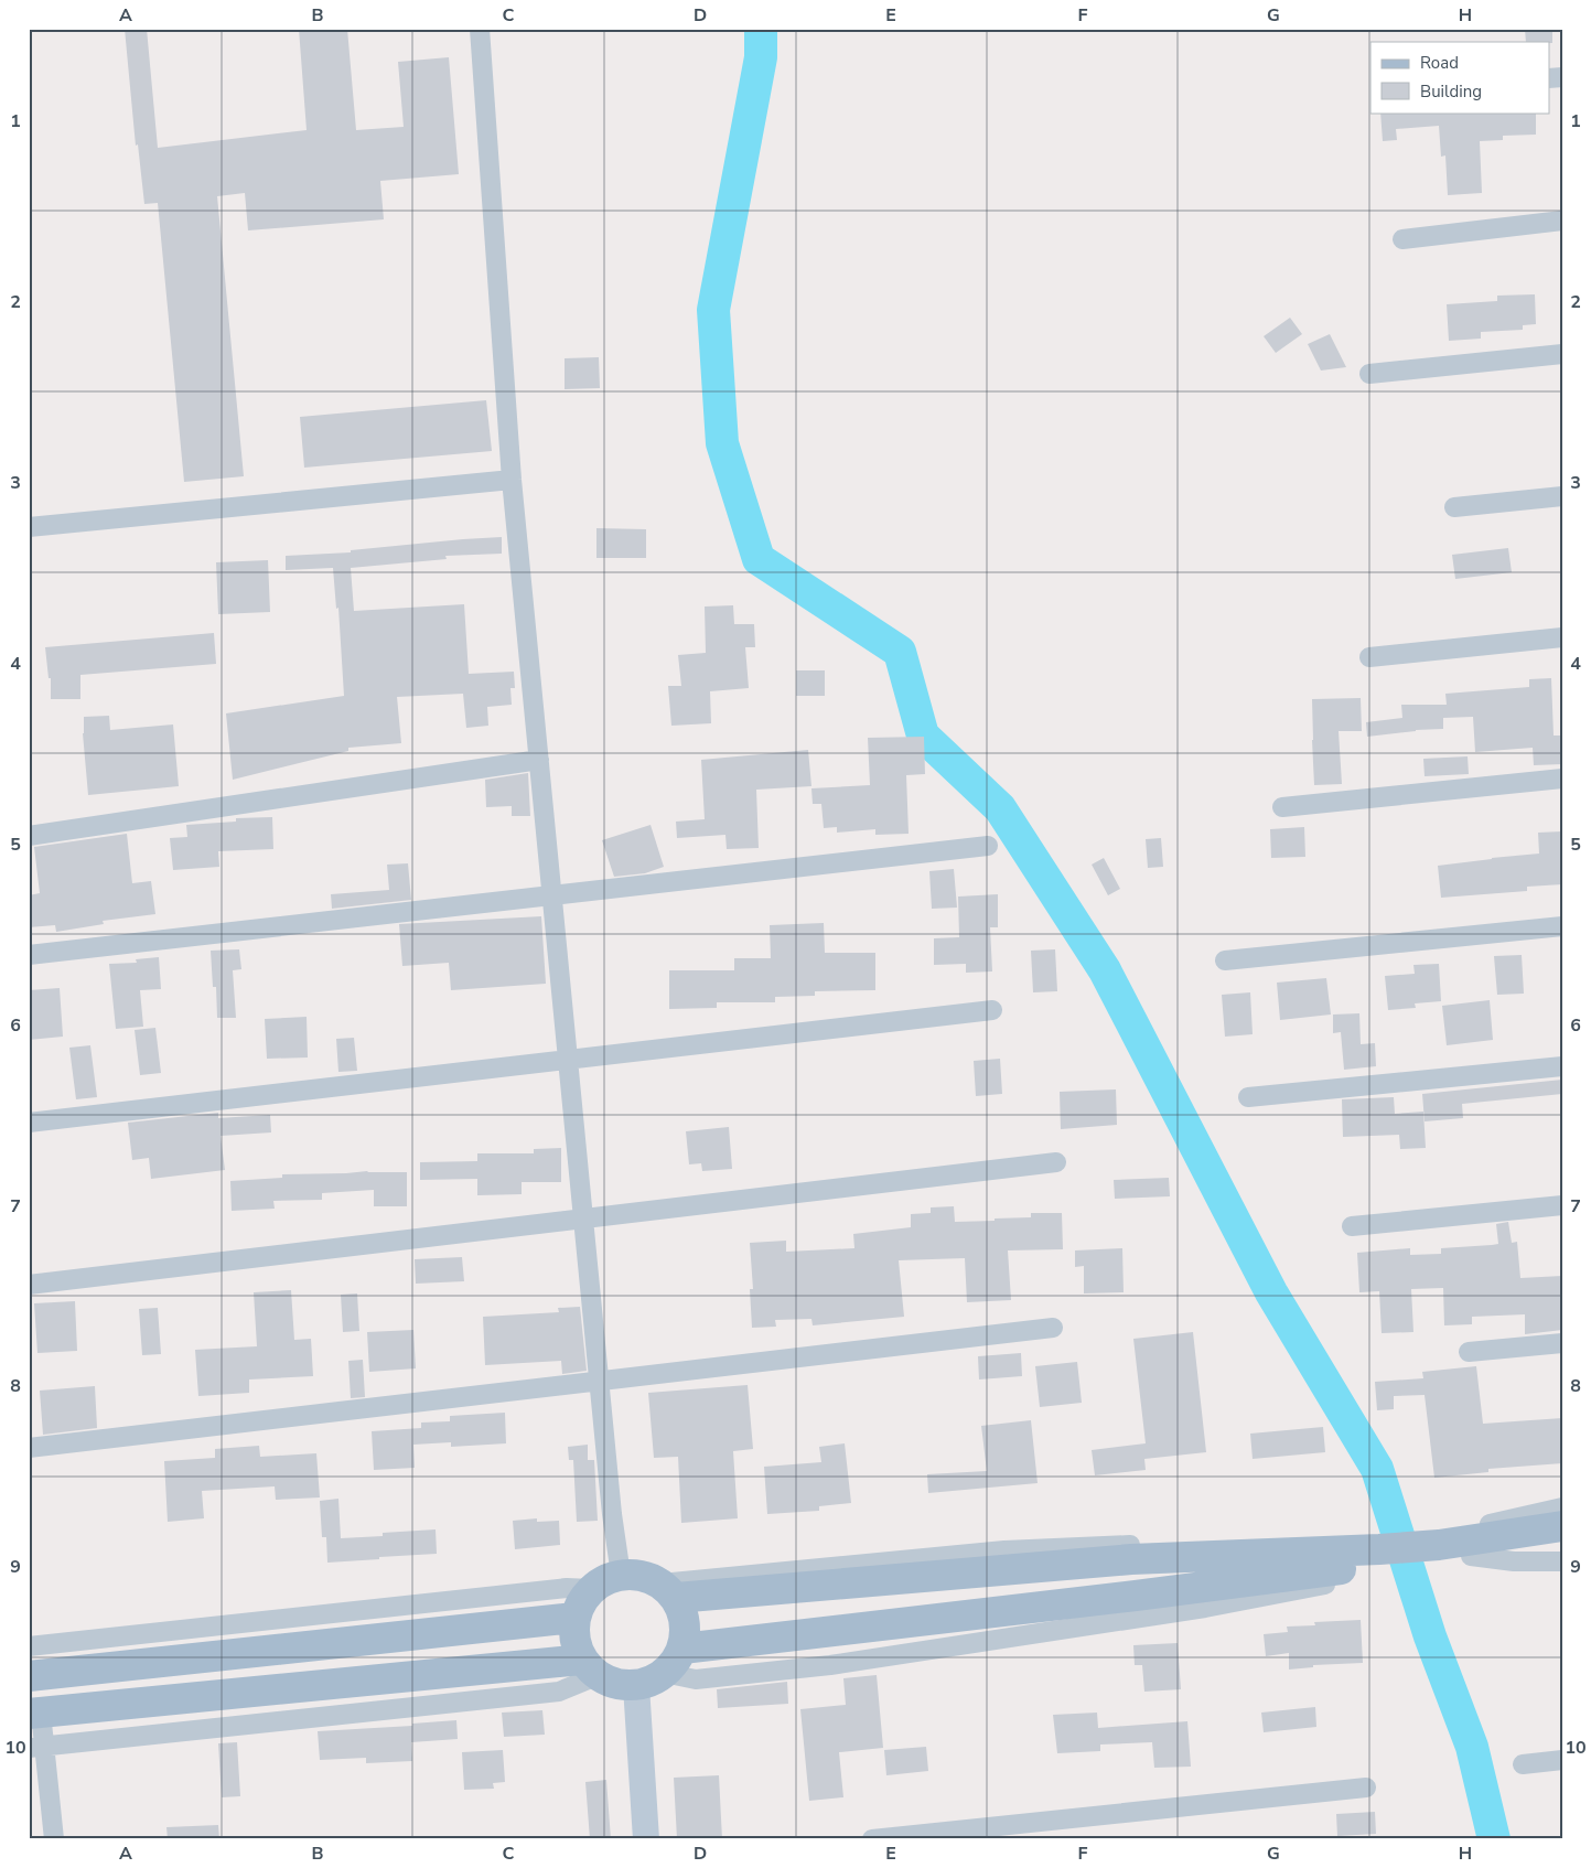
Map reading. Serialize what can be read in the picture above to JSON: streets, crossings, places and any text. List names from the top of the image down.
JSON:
{
  "legend": ["Road", "Building"],
  "grid": {
    "columns": [
      "A",
      "B",
      "C",
      "D",
      "E",
      "F",
      "G",
      "H"
    ],
    "rows": [
      "1",
      "2",
      "3",
      "4",
      "5",
      "6",
      "7",
      "8",
      "9",
      "10"
    ]
  }
}
